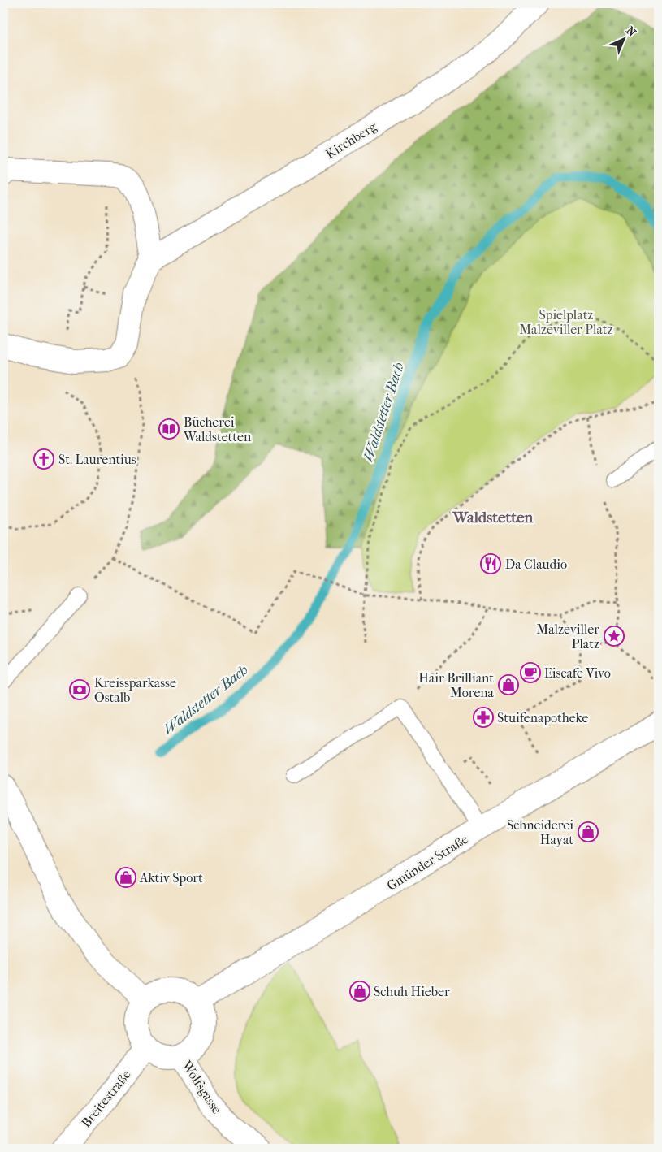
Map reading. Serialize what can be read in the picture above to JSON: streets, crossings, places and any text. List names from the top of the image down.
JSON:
{
  "streets": {
    "street": [
      "Kirchberg",
      "Gmünder Straße",
      "Wolfsgasse",
      "Breitestraße"
    ]
  },
  "crossings": [
    ["Gmünder Straße", "Wolfsgasse"],
    ["Gmünder Straße", "Breitestraße"],
    ["Wolfsgasse", "Breitestraße"]
  ],
  "districts": ["Waldstetten"],
  "water": ["Waldstetter Bach"],
  "parks": ["Spielplatz Malzeviller Platz"],
  "places": {
    "library": ["Bücherei Waldstetten"],
    "church": ["St. Laurentius"],
    "restaurant": ["Da Claudio"],
    "place": ["Malzeviller Platz"],
    "cafe": ["Eiscafe Vivo"],
    "shop": [
      "Hair Brilliant Morena",
      "Schneiderei Hayat",
      "Aktiv Sport",
      "Schuh Hieber"
    ],
    "bank": ["Kreissparkasse Ostalb"],
    "pharmacy": ["Stuifenapotheke"]
  },
  "north": "top right"
}
